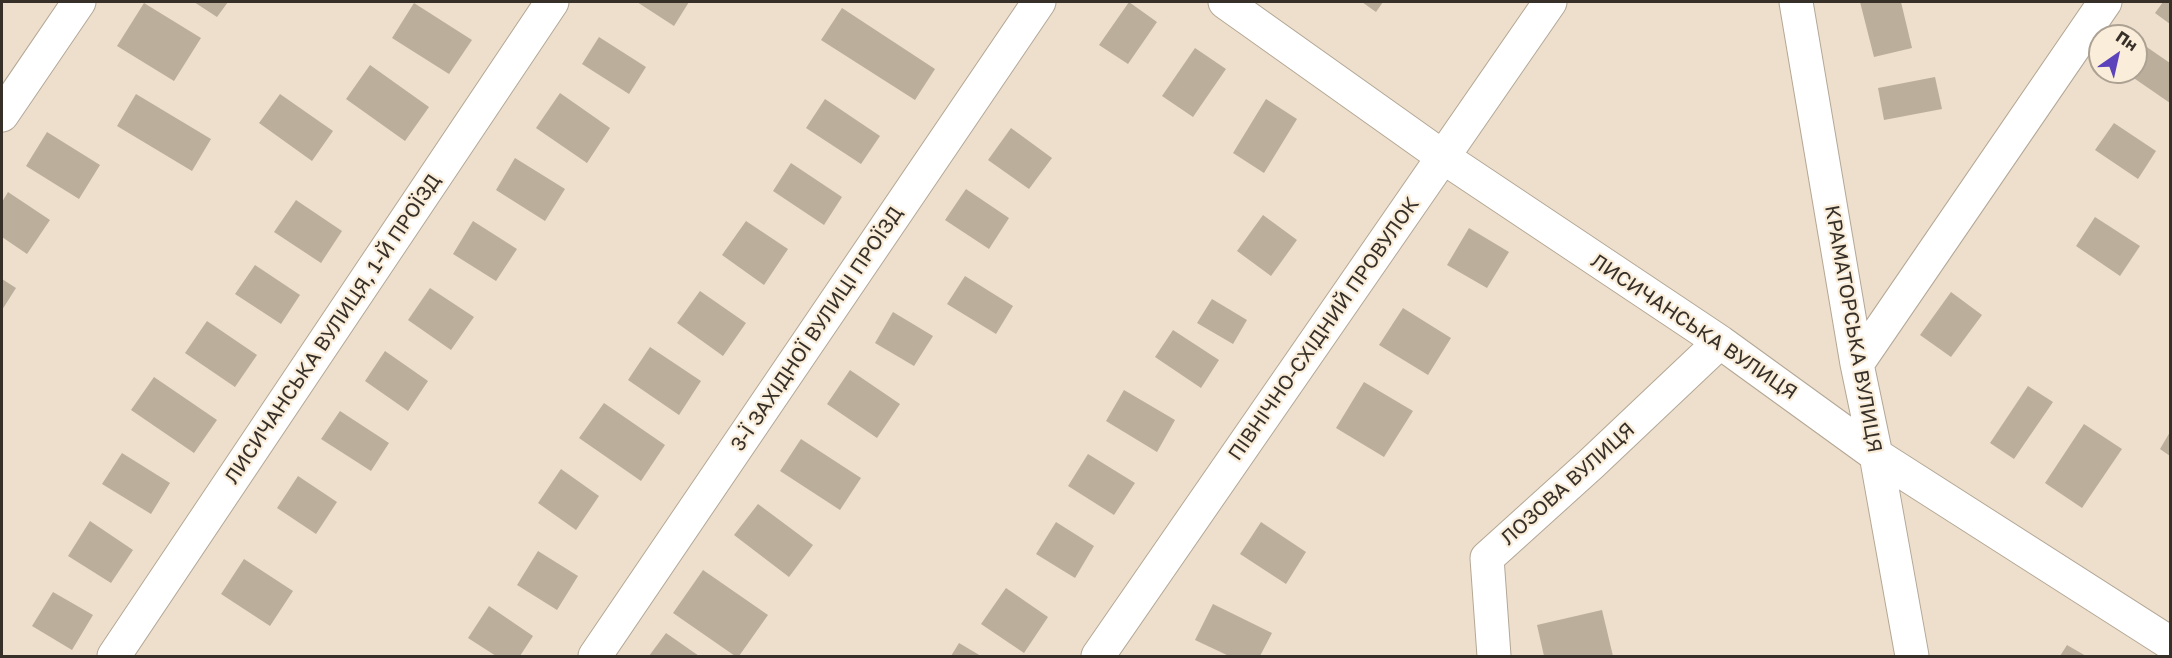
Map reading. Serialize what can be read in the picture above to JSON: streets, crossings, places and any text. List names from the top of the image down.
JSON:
{
  "streets": {
    "street": [
      "ЛИСИЧАНСЬКА ВУЛИЦЯ",
      "ЛИСИЧАНСЬКА ВУЛИЦЯ, 1-Й ПРОЇЗД",
      "3-Ї ЗАХІДНОЇ ВУЛИЦІ ПРОЇЗД",
      "ПІВНІЧНО-СХІДНИЙ ПРОВУЛОК",
      "КРАМАТОРСЬКА ВУЛИЦЯ",
      "ЛОЗОВА ВУЛИЦЯ"
    ]
  },
  "crossings": [
    ["ЛИСИЧАНСЬКА ВУЛИЦЯ", "ПІВНІЧНО-СХІДНИЙ ПРОВУЛОК"],
    ["ЛИСИЧАНСЬКА ВУЛИЦЯ", "КРАМАТОРСЬКА ВУЛИЦЯ"],
    ["ЛИСИЧАНСЬКА ВУЛИЦЯ", "ЛОЗОВА ВУЛИЦЯ"]
  ],
  "north": "top right"
}
